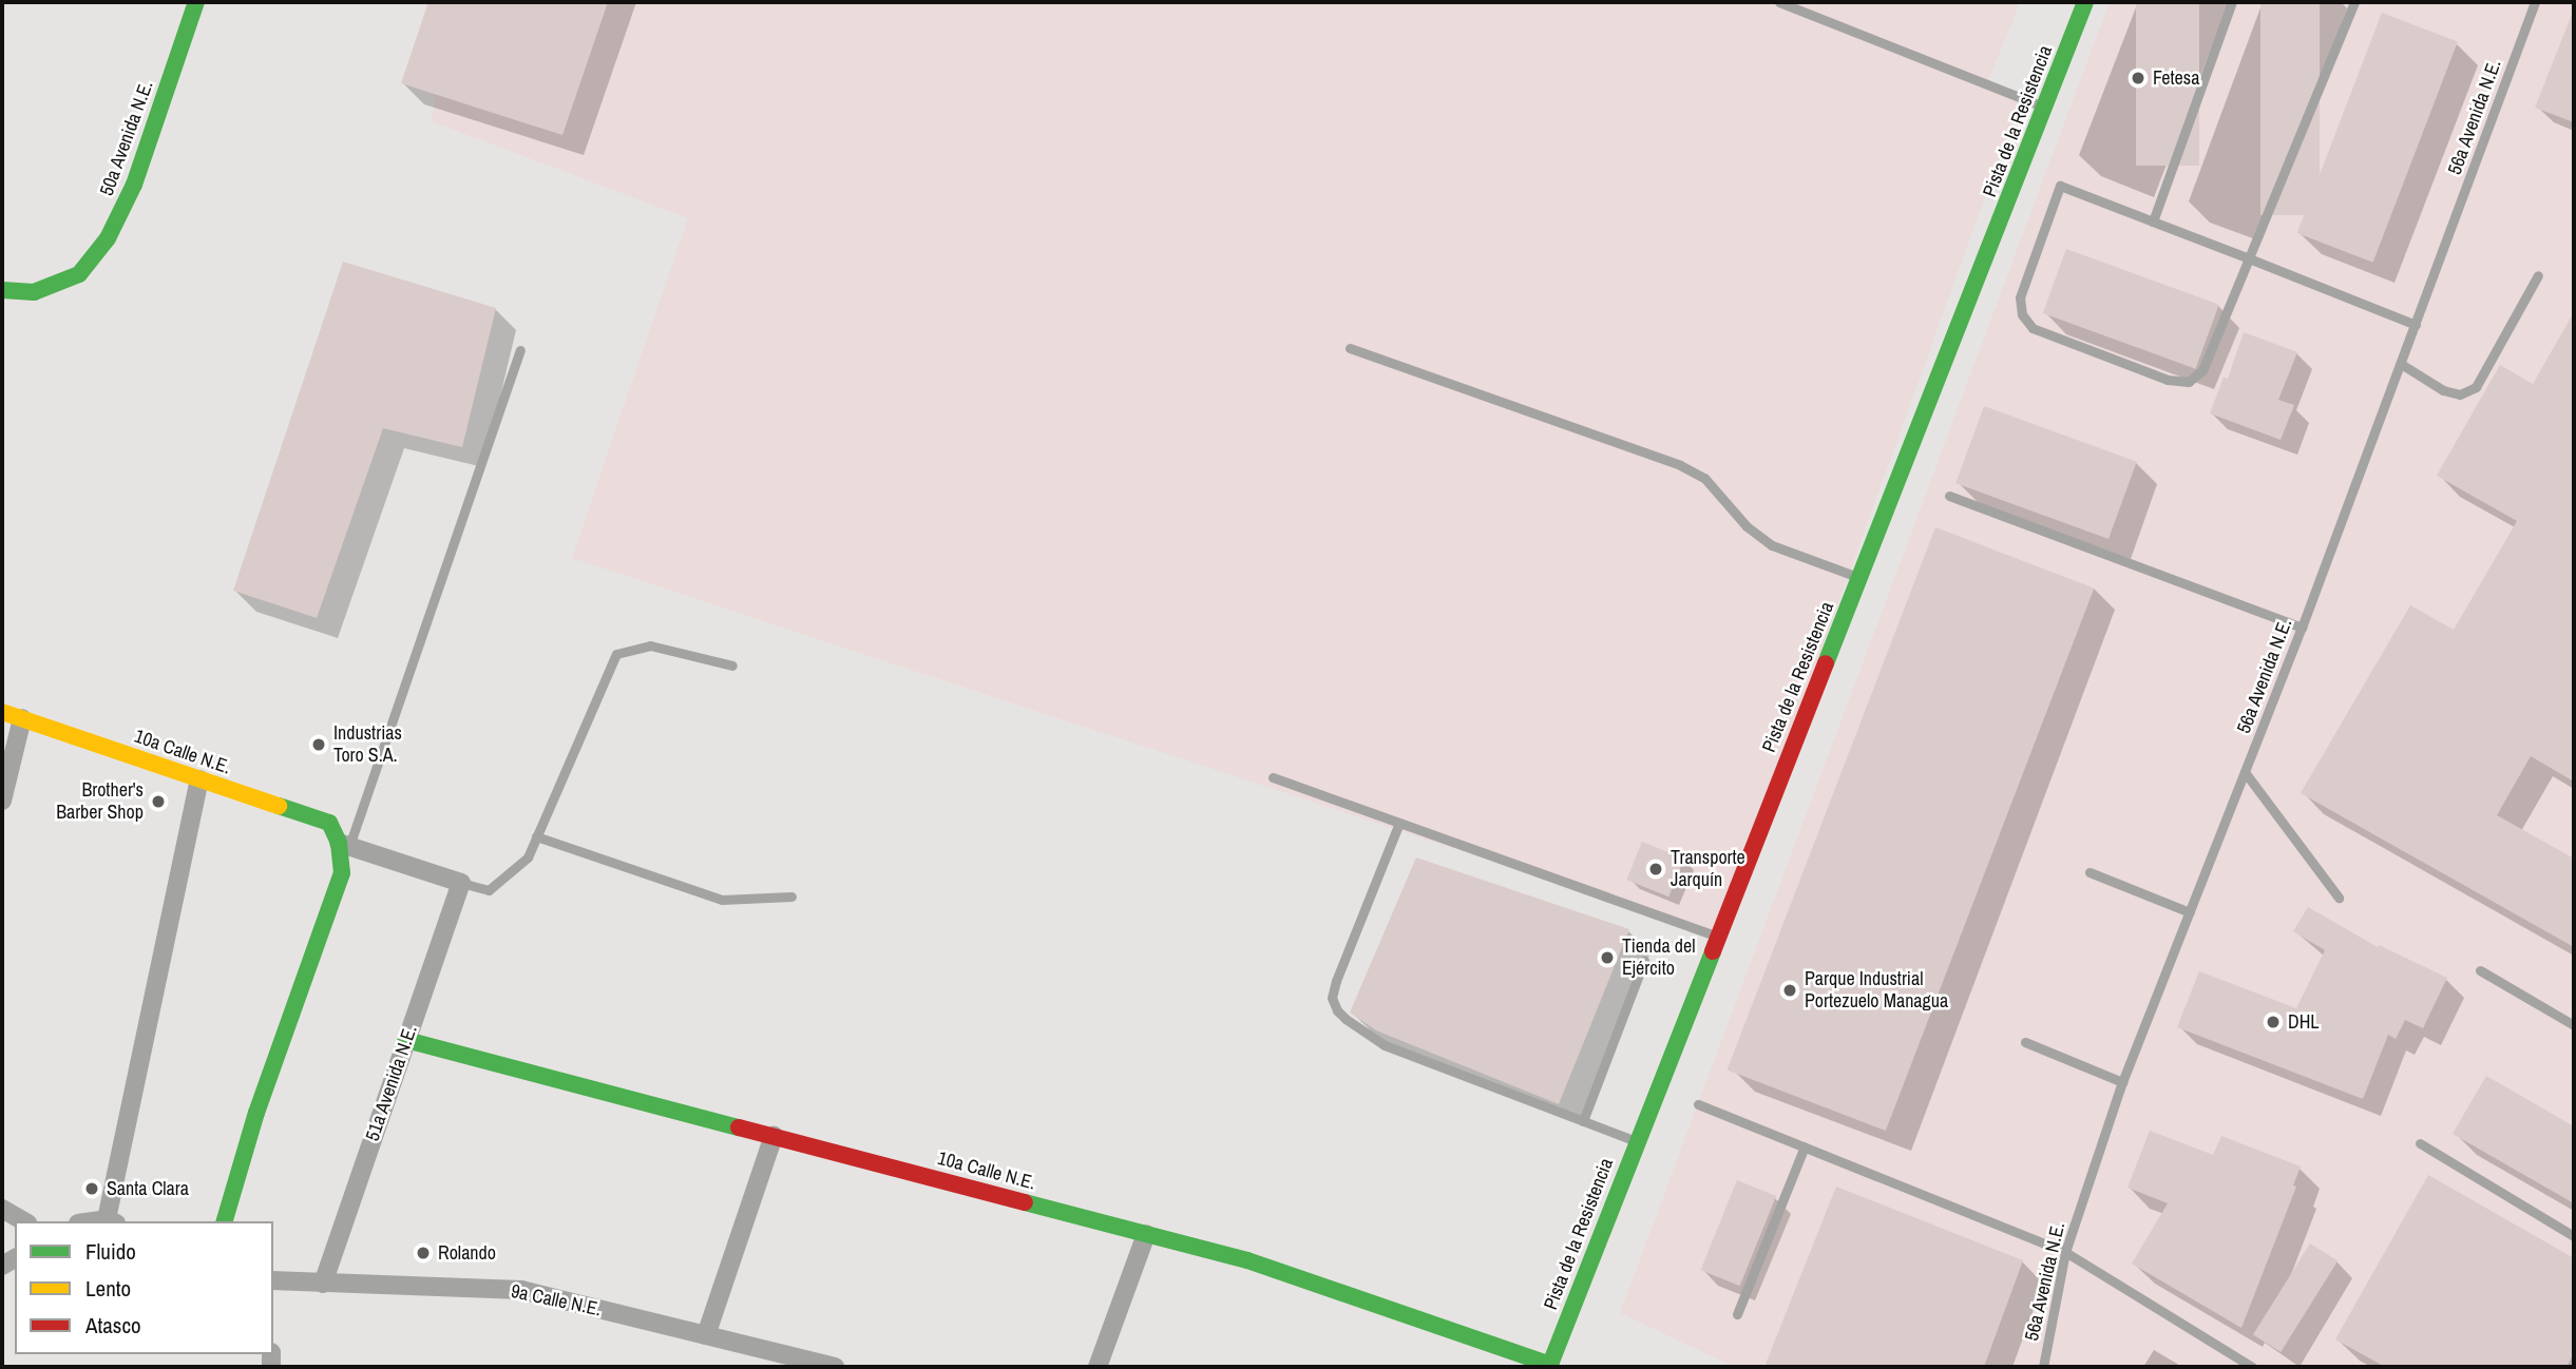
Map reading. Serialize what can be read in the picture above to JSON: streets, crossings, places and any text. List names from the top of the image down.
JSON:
{
  "streets": {
    "street": [
      "Pista de la Resistencia",
      "50a Avenida N.E.",
      "10a Calle N.E.",
      "51a Avenida N.E.",
      "9a Calle N.E."
    ],
    "lane": ["56a Avenida N.E."]
  },
  "crossings": [
    ["Pista de la Resistencia", "10a Calle N.E."],
    ["10a Calle N.E.", "51a Avenida N.E."],
    ["51a Avenida N.E.", "9a Calle N.E."]
  ],
  "places": [
    "Fetesa",
    "Industrias Toro S.A.",
    "Brother's Barber Shop",
    "Transporte Jarquín",
    "Tienda del Ejército",
    "Parque Industrial Portezuelo Managua",
    "DHL",
    "Santa Clara",
    "Rolando"
  ],
  "legend": ["Fluido", "Lento", "Atasco"]
}
